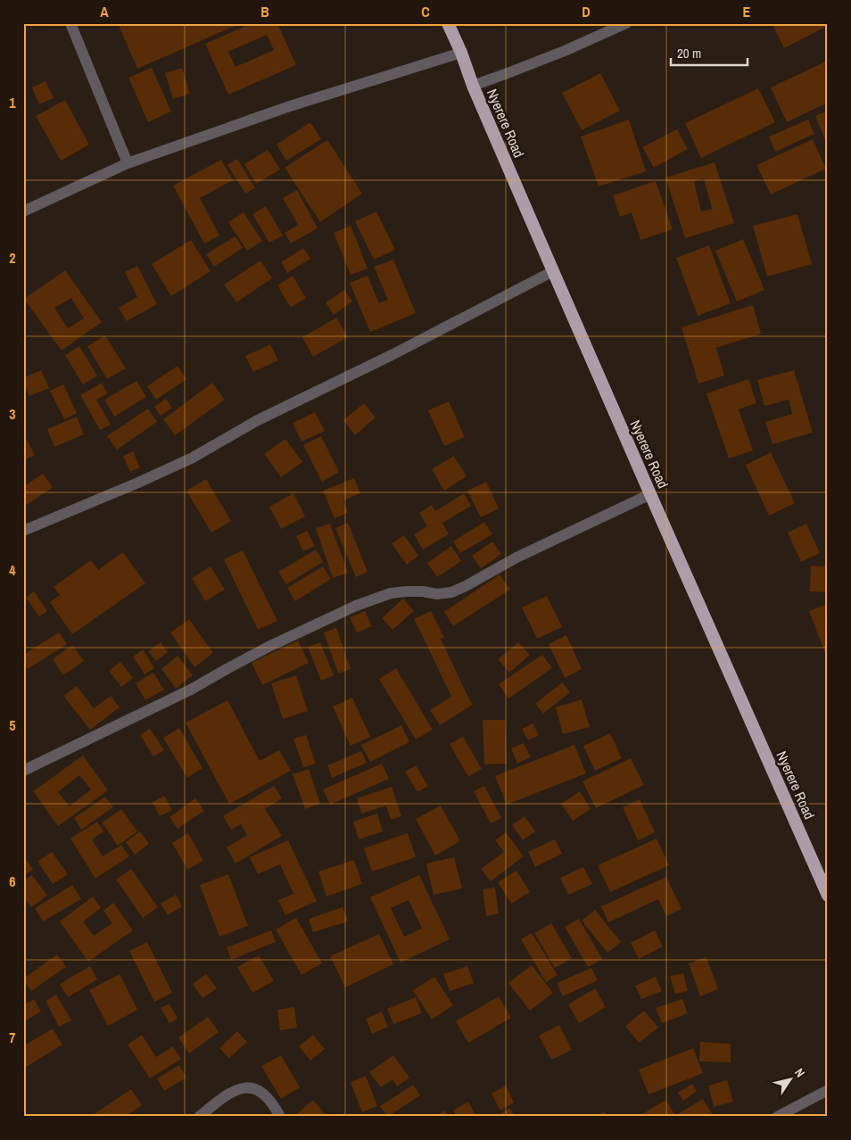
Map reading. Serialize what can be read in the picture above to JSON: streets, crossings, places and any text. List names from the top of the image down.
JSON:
{
  "streets": {
    "highway": ["Nyerere Road"]
  },
  "scale_bar": "20 m",
  "north": "top right",
  "grid": {
    "columns": [
      "A",
      "B",
      "C",
      "D",
      "E"
    ],
    "rows": [
      "1",
      "2",
      "3",
      "4",
      "5",
      "6",
      "7"
    ]
  }
}
